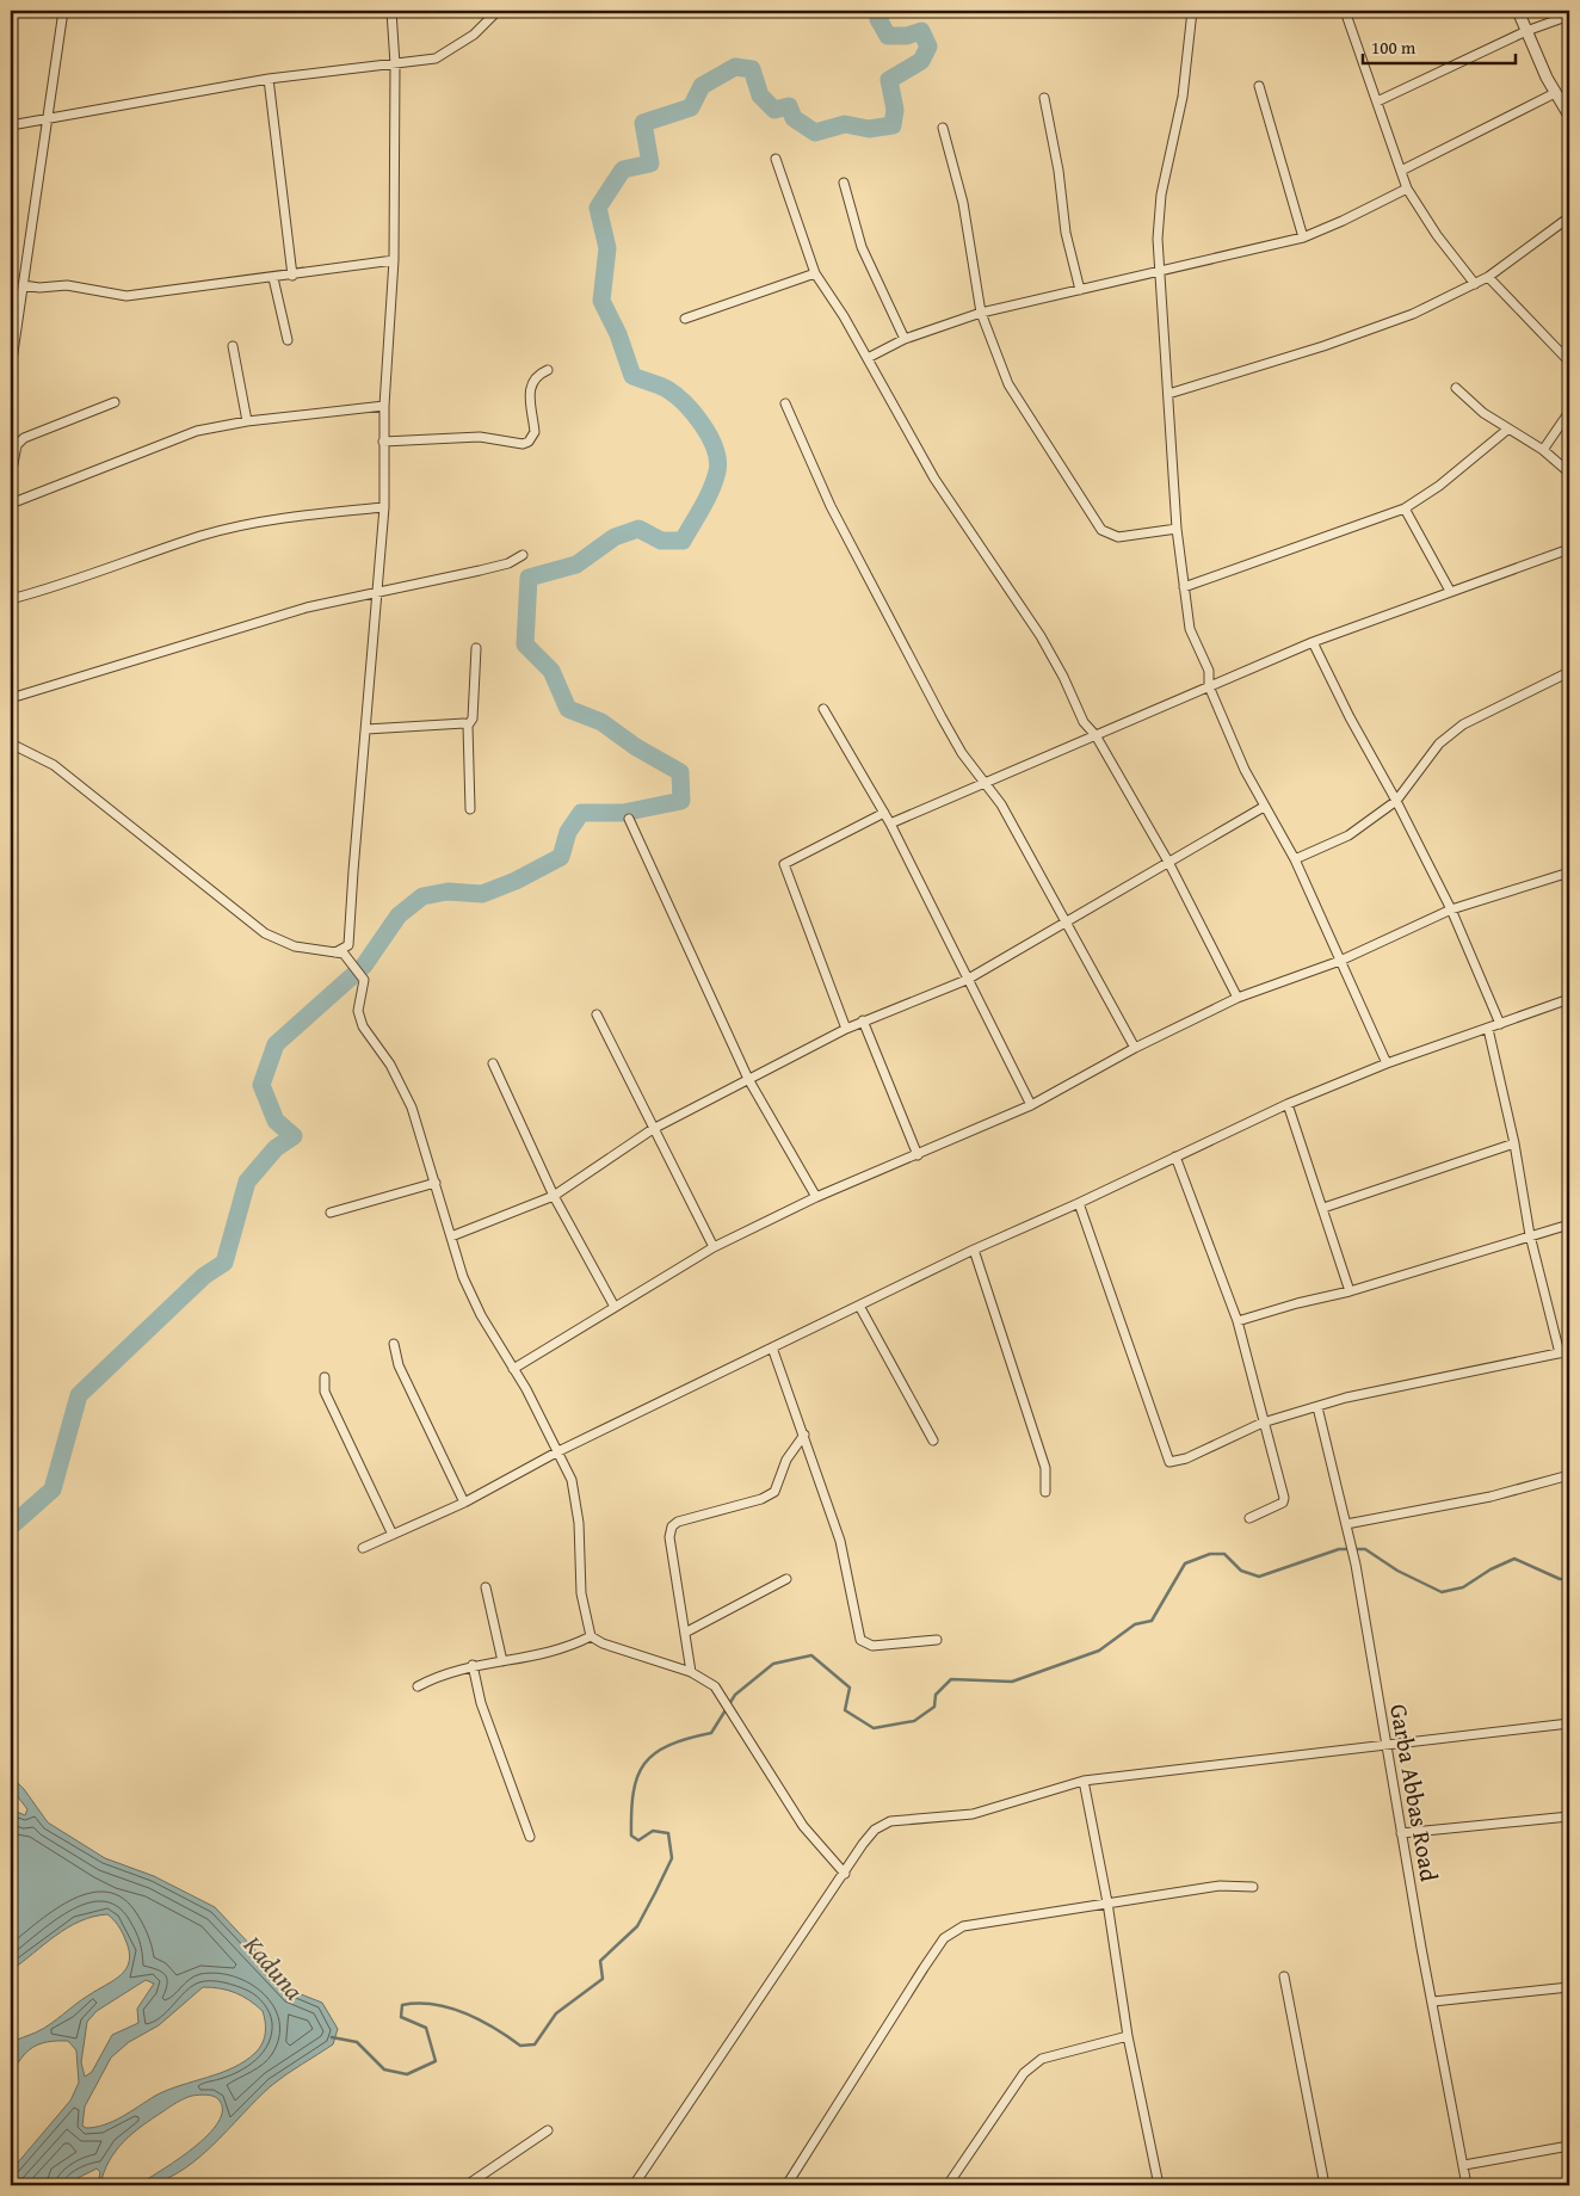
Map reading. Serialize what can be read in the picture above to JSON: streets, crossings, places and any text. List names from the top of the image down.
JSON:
{
  "streets": {
    "street": ["Garba Abbas Road"]
  },
  "water": ["Kaduna"],
  "scale_bar": "100 m"
}
